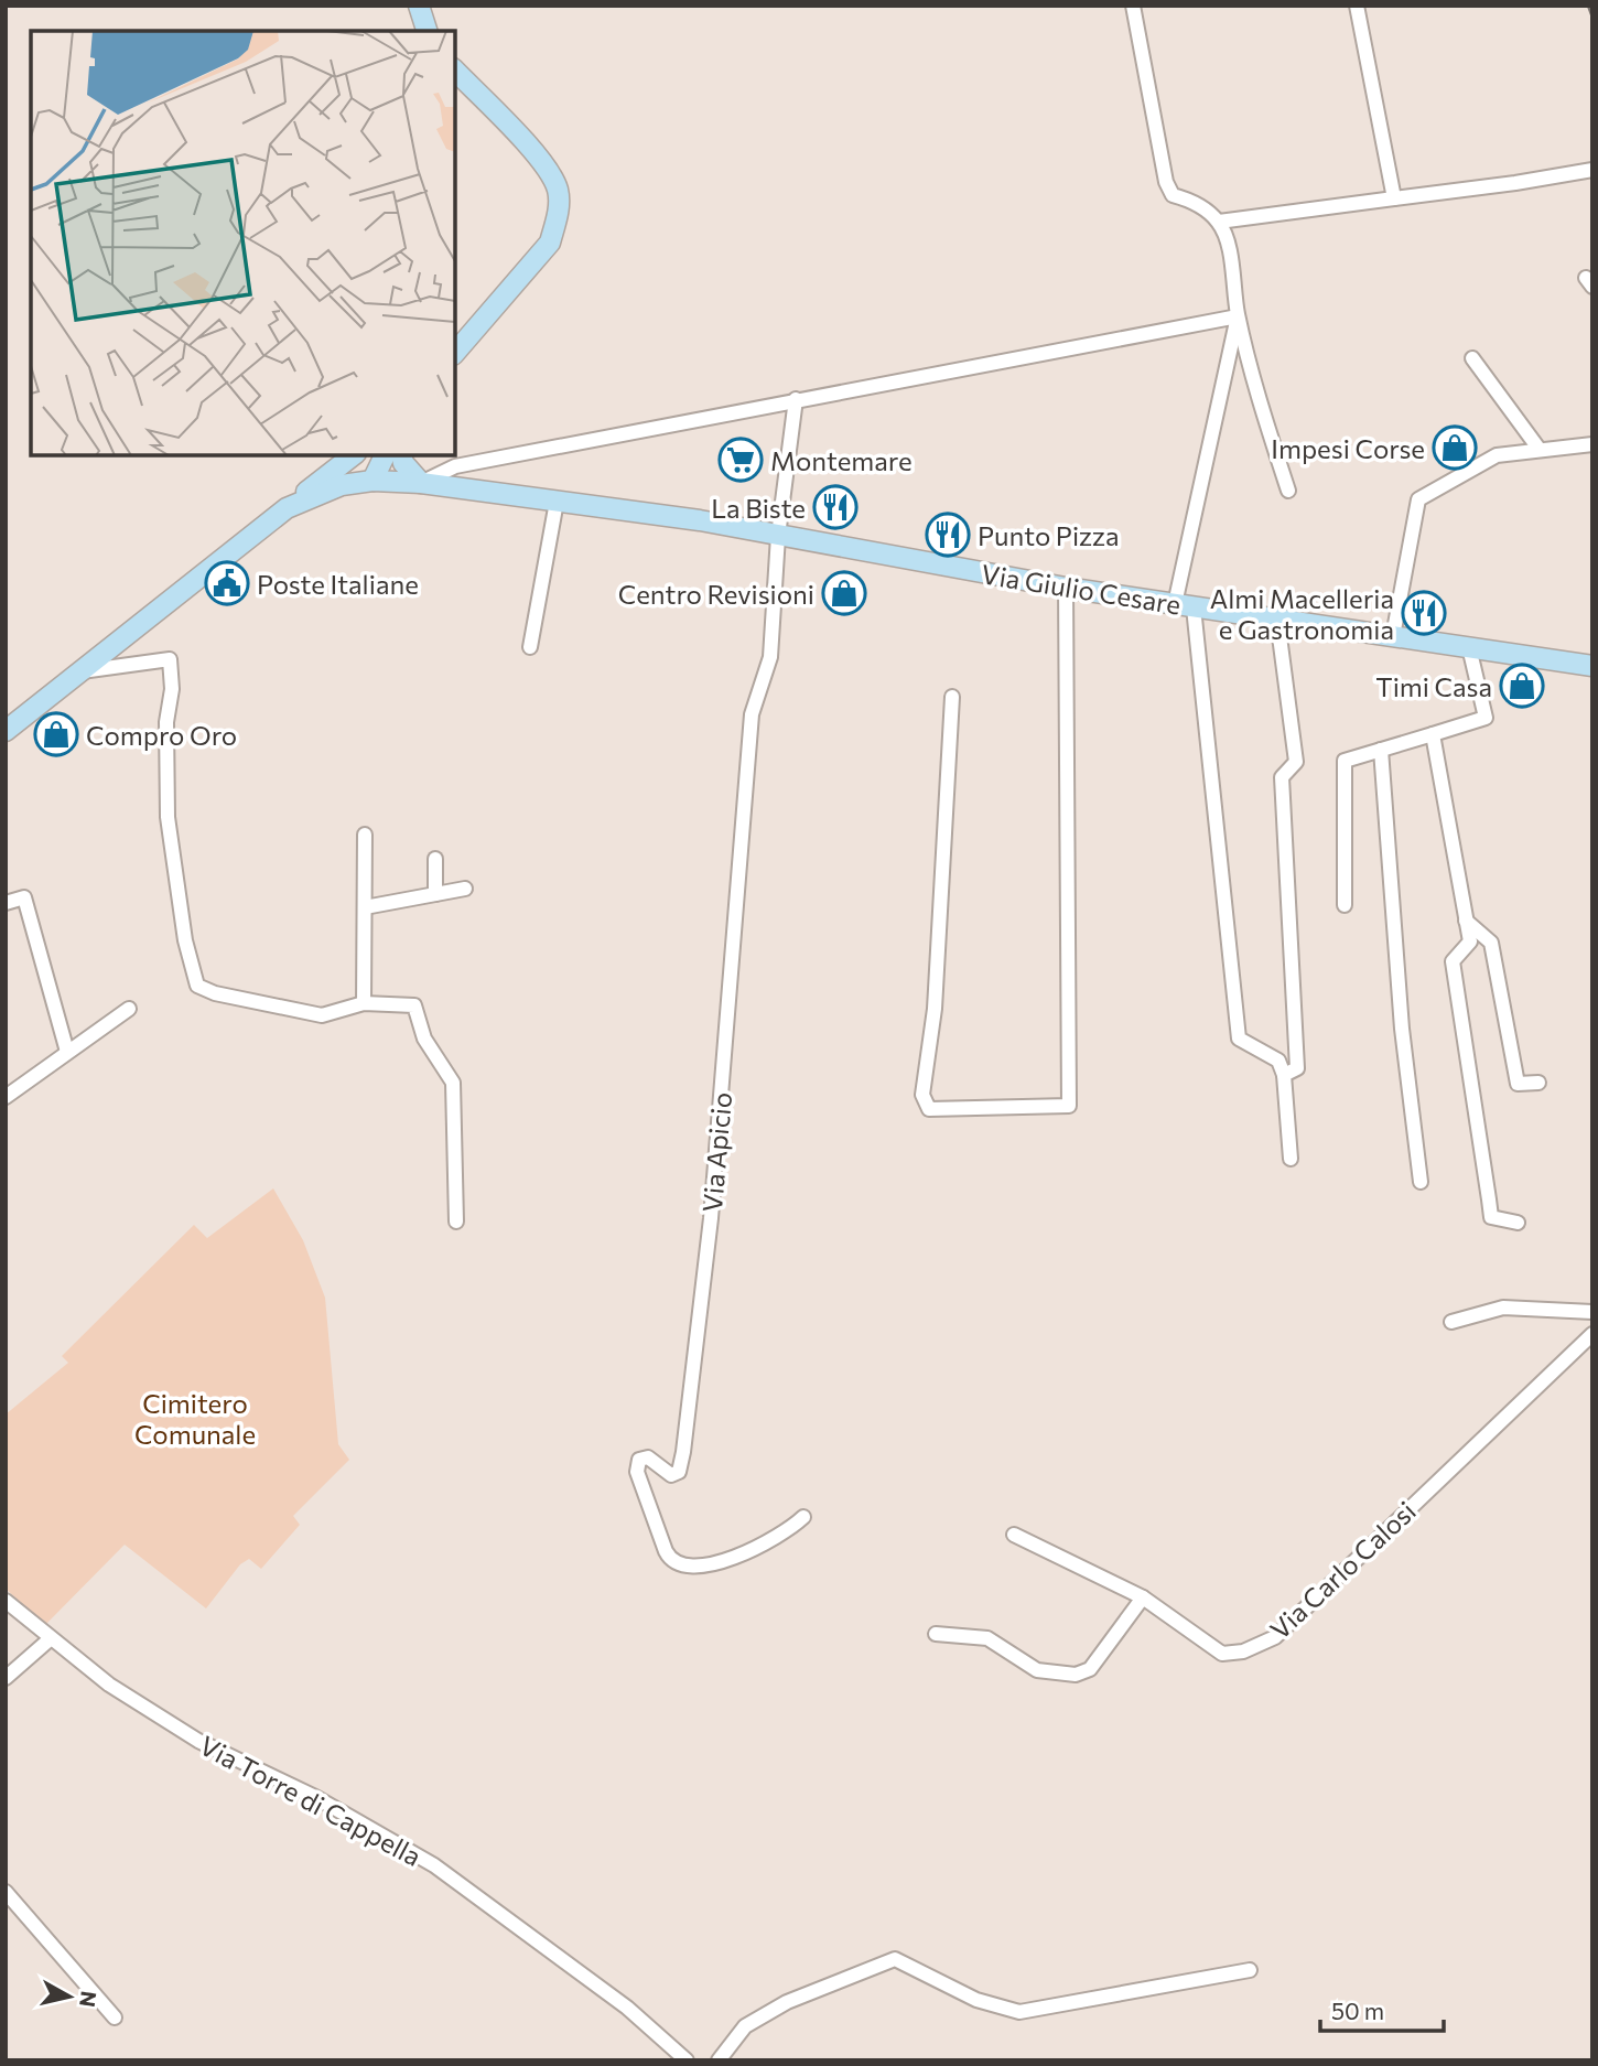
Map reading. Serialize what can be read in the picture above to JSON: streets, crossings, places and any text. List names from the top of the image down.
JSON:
{
  "streets": {
    "street": [
      "Via Giulio Cesare",
      "Via Apicio",
      "Via Carlo Calosi",
      "Via Torre di Cappella"
    ]
  },
  "crossings": [
    ["Via Giulio Cesare", "Via Apicio"]
  ],
  "parks": ["Cimitero Comunale"],
  "places": {
    "shop": [
      "Impesi Corse",
      "Centro Revisioni",
      "Timi Casa",
      "Compro Oro"
    ],
    "supermarket": ["Montemare"],
    "restaurant": ["La Biste", "Punto Pizza", "Almi Macelleria e Gastronomia"],
    "public building": ["Poste Italiane"]
  },
  "scale_bar": "50 m",
  "north": "right"
}
